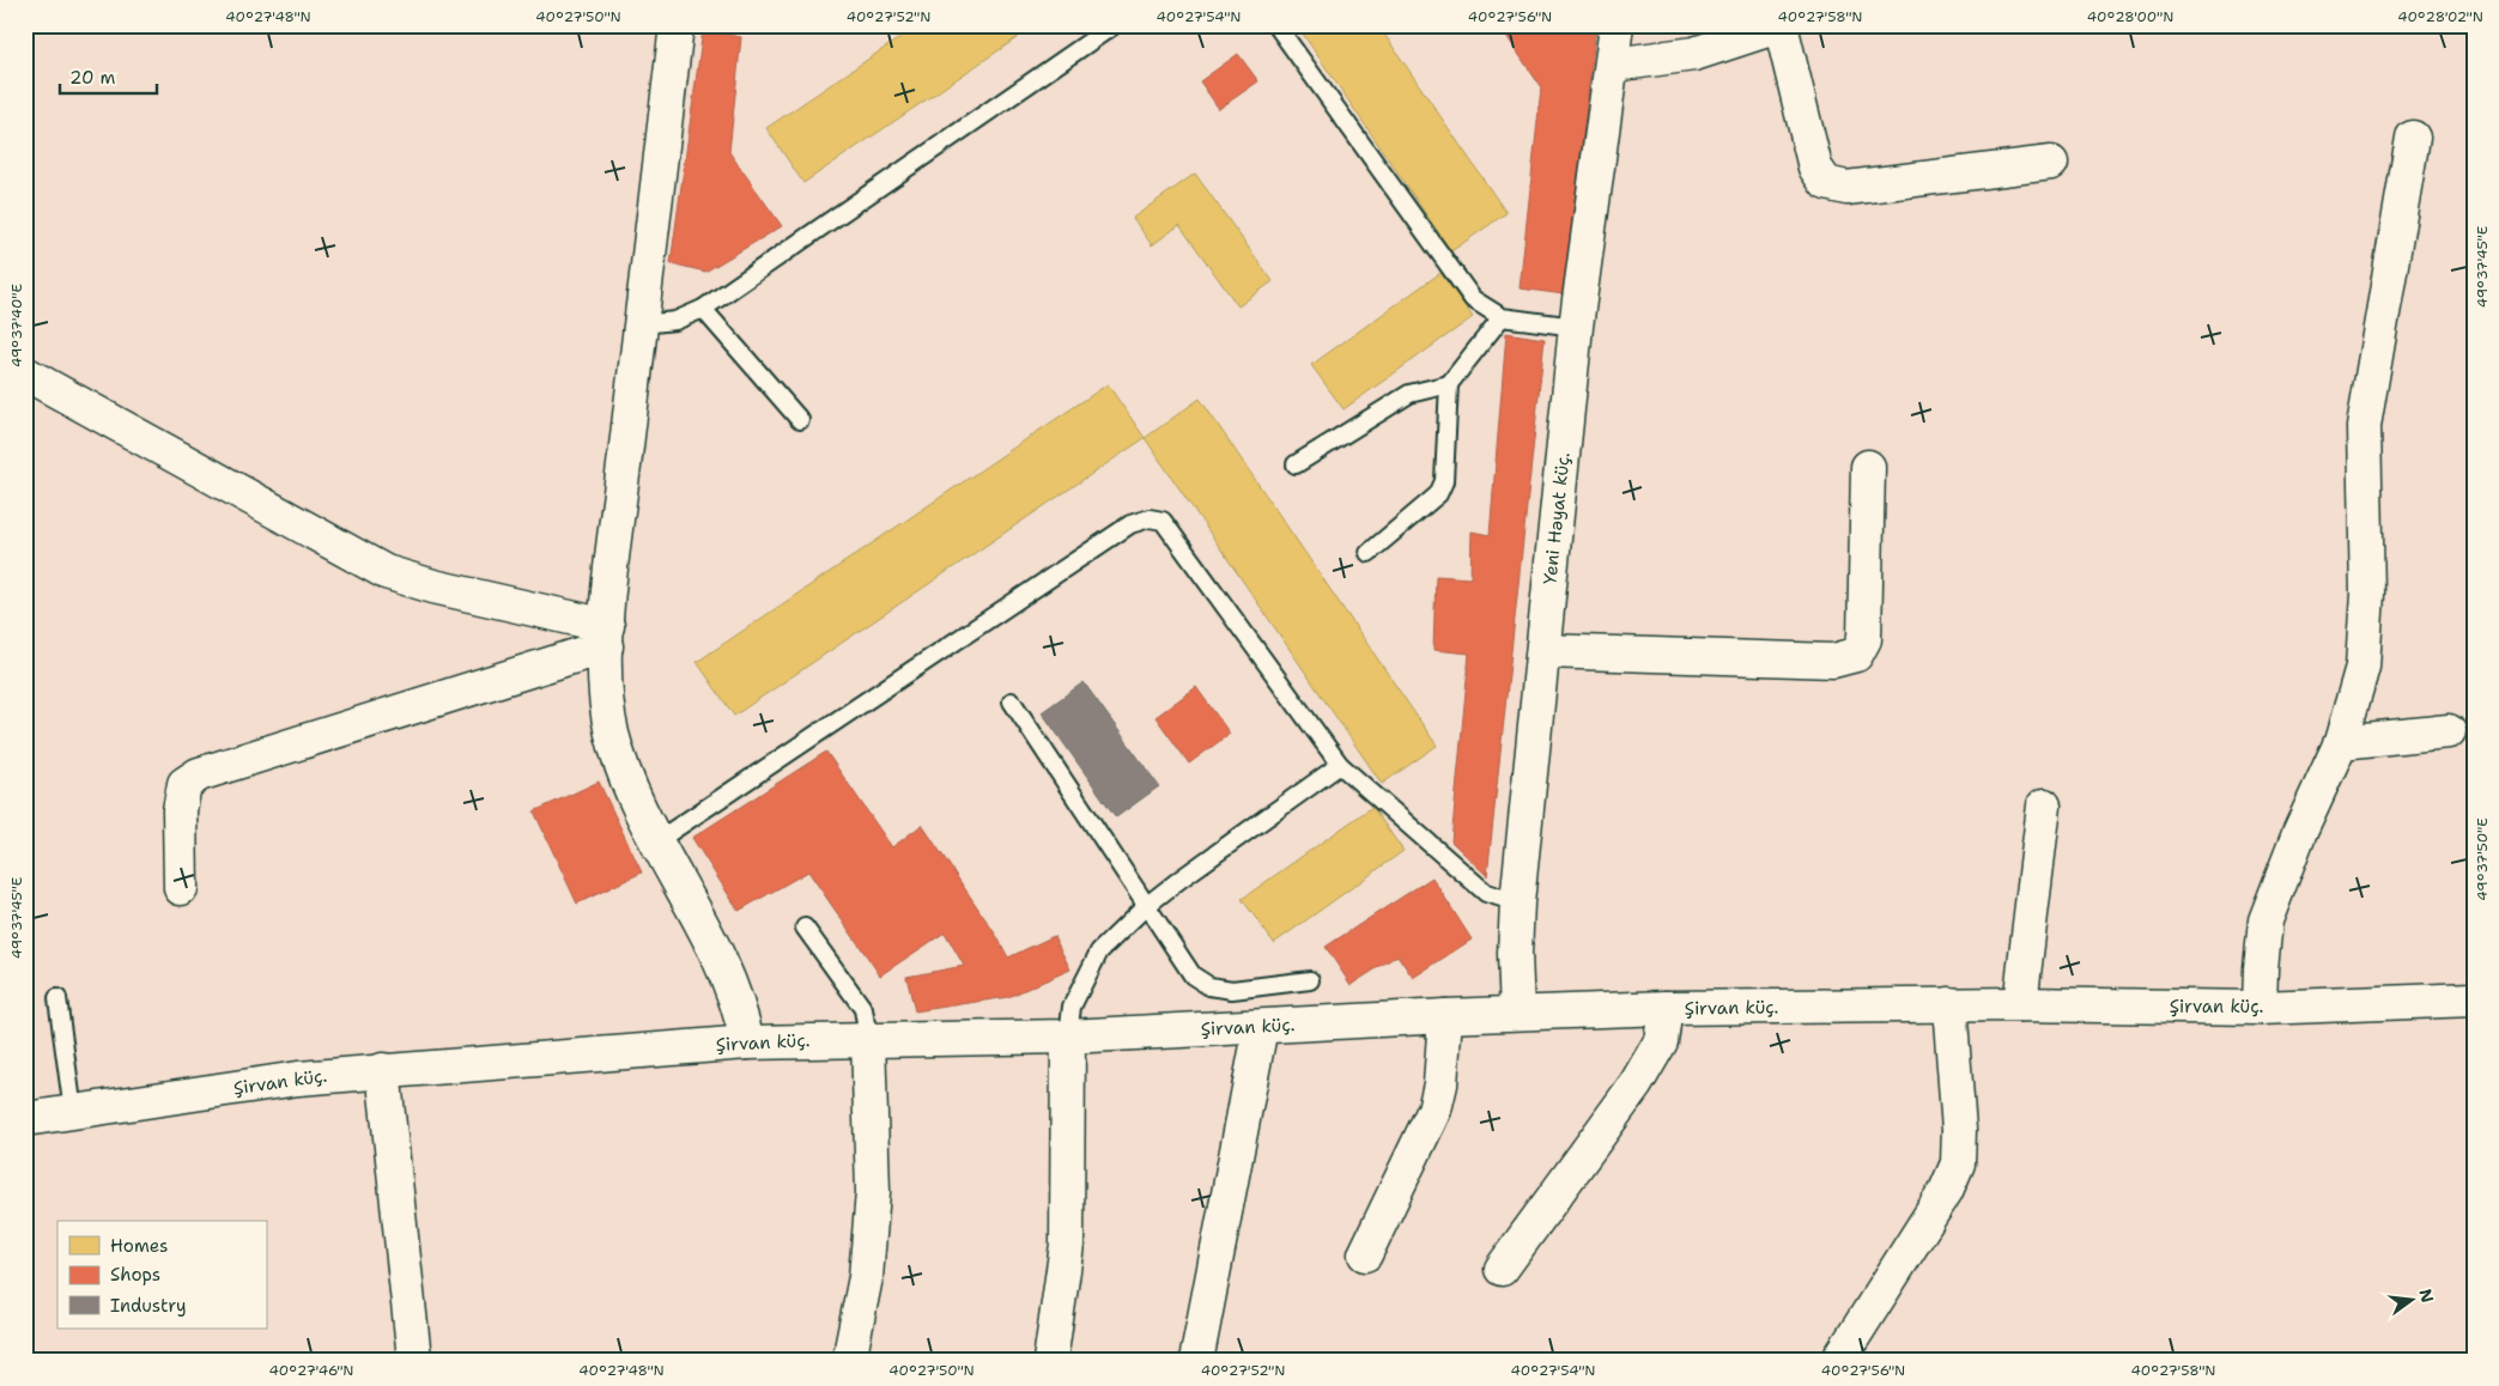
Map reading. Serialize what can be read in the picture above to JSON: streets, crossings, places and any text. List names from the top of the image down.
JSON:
{
  "streets": {
    "street": ["Yeni Həyat küç.", "Şirvan küç."]
  },
  "crossings": [
    ["Yeni Həyat küç.", "Şirvan küç."]
  ],
  "legend": ["Homes", "Shops", "Industry"],
  "scale_bar": "20 m",
  "north": "right",
  "coordinates": [
    "40°27'48\"N",
    "40°27'50\"N",
    "40°27'52\"N",
    "40°27'54\"N",
    "40°27'56\"N",
    "40°27'58\"N",
    "40°28'00\"N",
    "40°28'02\"N",
    "49°37'45\"E",
    "49°37'40\"E",
    "49°37'50\"E",
    "40°27'46\"N"
  ]
}
